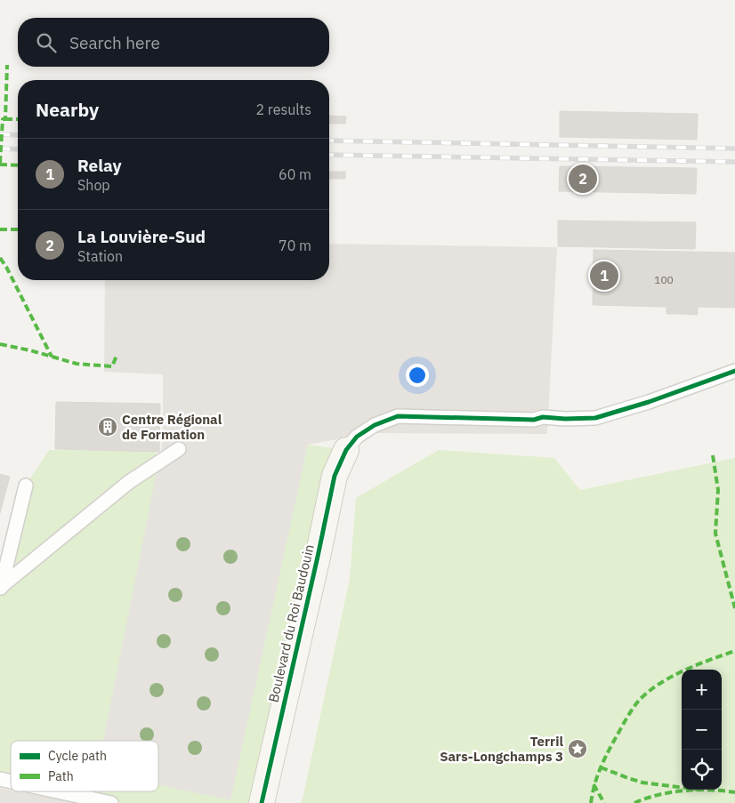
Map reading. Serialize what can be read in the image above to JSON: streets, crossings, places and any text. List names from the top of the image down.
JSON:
{
  "streets": {
    "street": ["Boulevard du Roi Baudouin"]
  },
  "places": {
    "building": ["Centre Régional de Formation"],
    "place": ["Terril Sars-Longchamps 3"]
  },
  "house_numbers": ["100"],
  "legend": ["Cycle path", "Path"],
  "page": {
    "search": "Search here",
    "heading": ["Nearby", "2 results"],
    "list": [
      {
        "mark": "1",
        "name": "Relay",
        "note": "Shop",
        "value": "60 m"
      },
      {
        "mark": "2",
        "name": "La Louvière-Sud",
        "note": "Station",
        "value": "70 m"
      }
    ],
    "pins": ["2", "1"],
    "map_buttons": ["+", "−"]
  }
}
